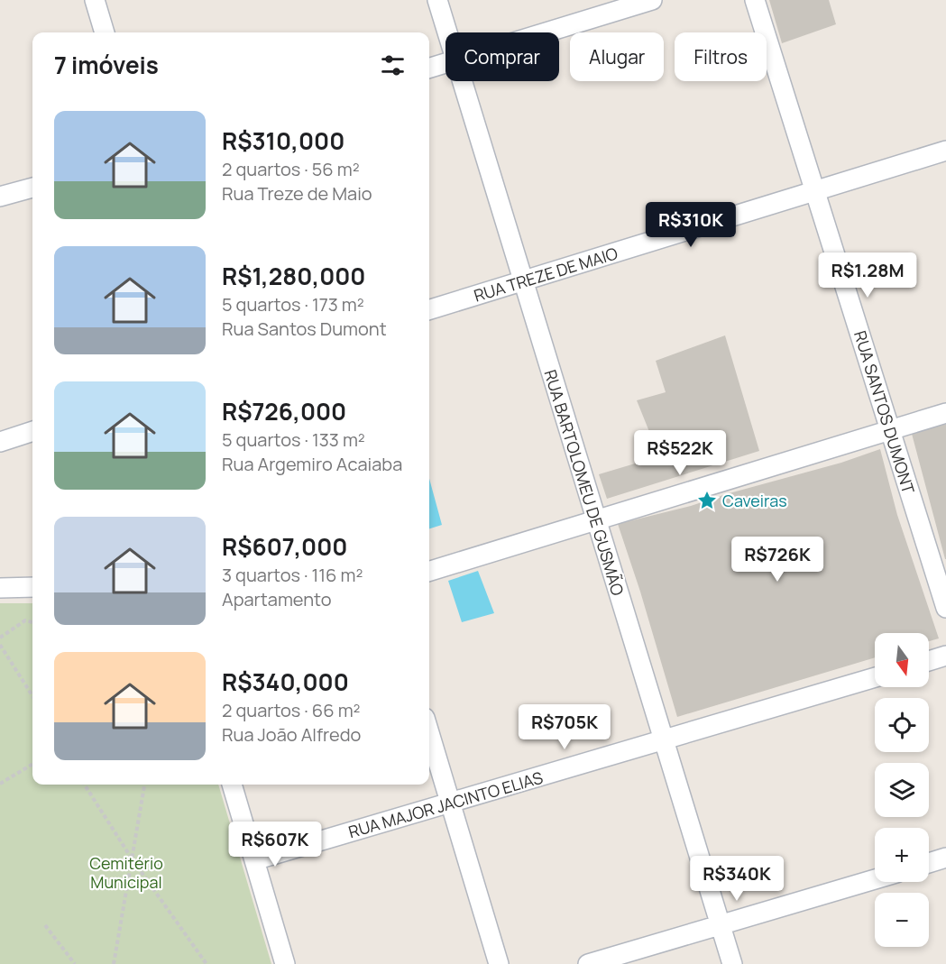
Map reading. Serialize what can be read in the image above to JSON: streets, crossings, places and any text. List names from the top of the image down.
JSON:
{
  "streets": {
    "street": [
      "RUA TREZE DE MAIO",
      "RUA SANTOS DUMONT",
      "RUA BARTOLOMEU DE GUSMÃO",
      "RUA MAJOR JACINTO ELIAS"
    ]
  },
  "crossings": [
    ["RUA TREZE DE MAIO", "RUA SANTOS DUMONT"],
    ["RUA TREZE DE MAIO", "RUA BARTOLOMEU DE GUSMÃO"],
    ["RUA BARTOLOMEU DE GUSMÃO", "RUA MAJOR JACINTO ELIAS"]
  ],
  "parks": ["Cemitério Municipal"],
  "places": {
    "place": ["Caveiras"]
  },
  "north": "bottom",
  "page": {
    "chip": ["Comprar", "Alugar", "Filtros"],
    "heading": "7 imóveis",
    "list": [
      {
        "name": "R$310,000",
        "note": "2 quartos · 56 m² · Rua Treze de Maio"
      },
      {
        "name": "R$1,280,000",
        "note": "5 quartos · 173 m² · Rua Santos Dumont"
      },
      {
        "name": "R$726,000",
        "note": "5 quartos · 133 m² · Rua Argemiro Acaiaba"
      },
      {
        "name": "R$607,000",
        "note": "3 quartos · 116 m² · Apartamento"
      },
      {
        "name": "R$340,000",
        "note": "2 quartos · 66 m² · Rua João Alfredo"
      }
    ],
    "price": [
      "R$310K",
      "R$1.28M",
      "R$522K",
      "R$726K",
      "R$705K",
      "R$607K",
      "R$340K"
    ],
    "map_buttons": ["+", "−"]
  }
}
